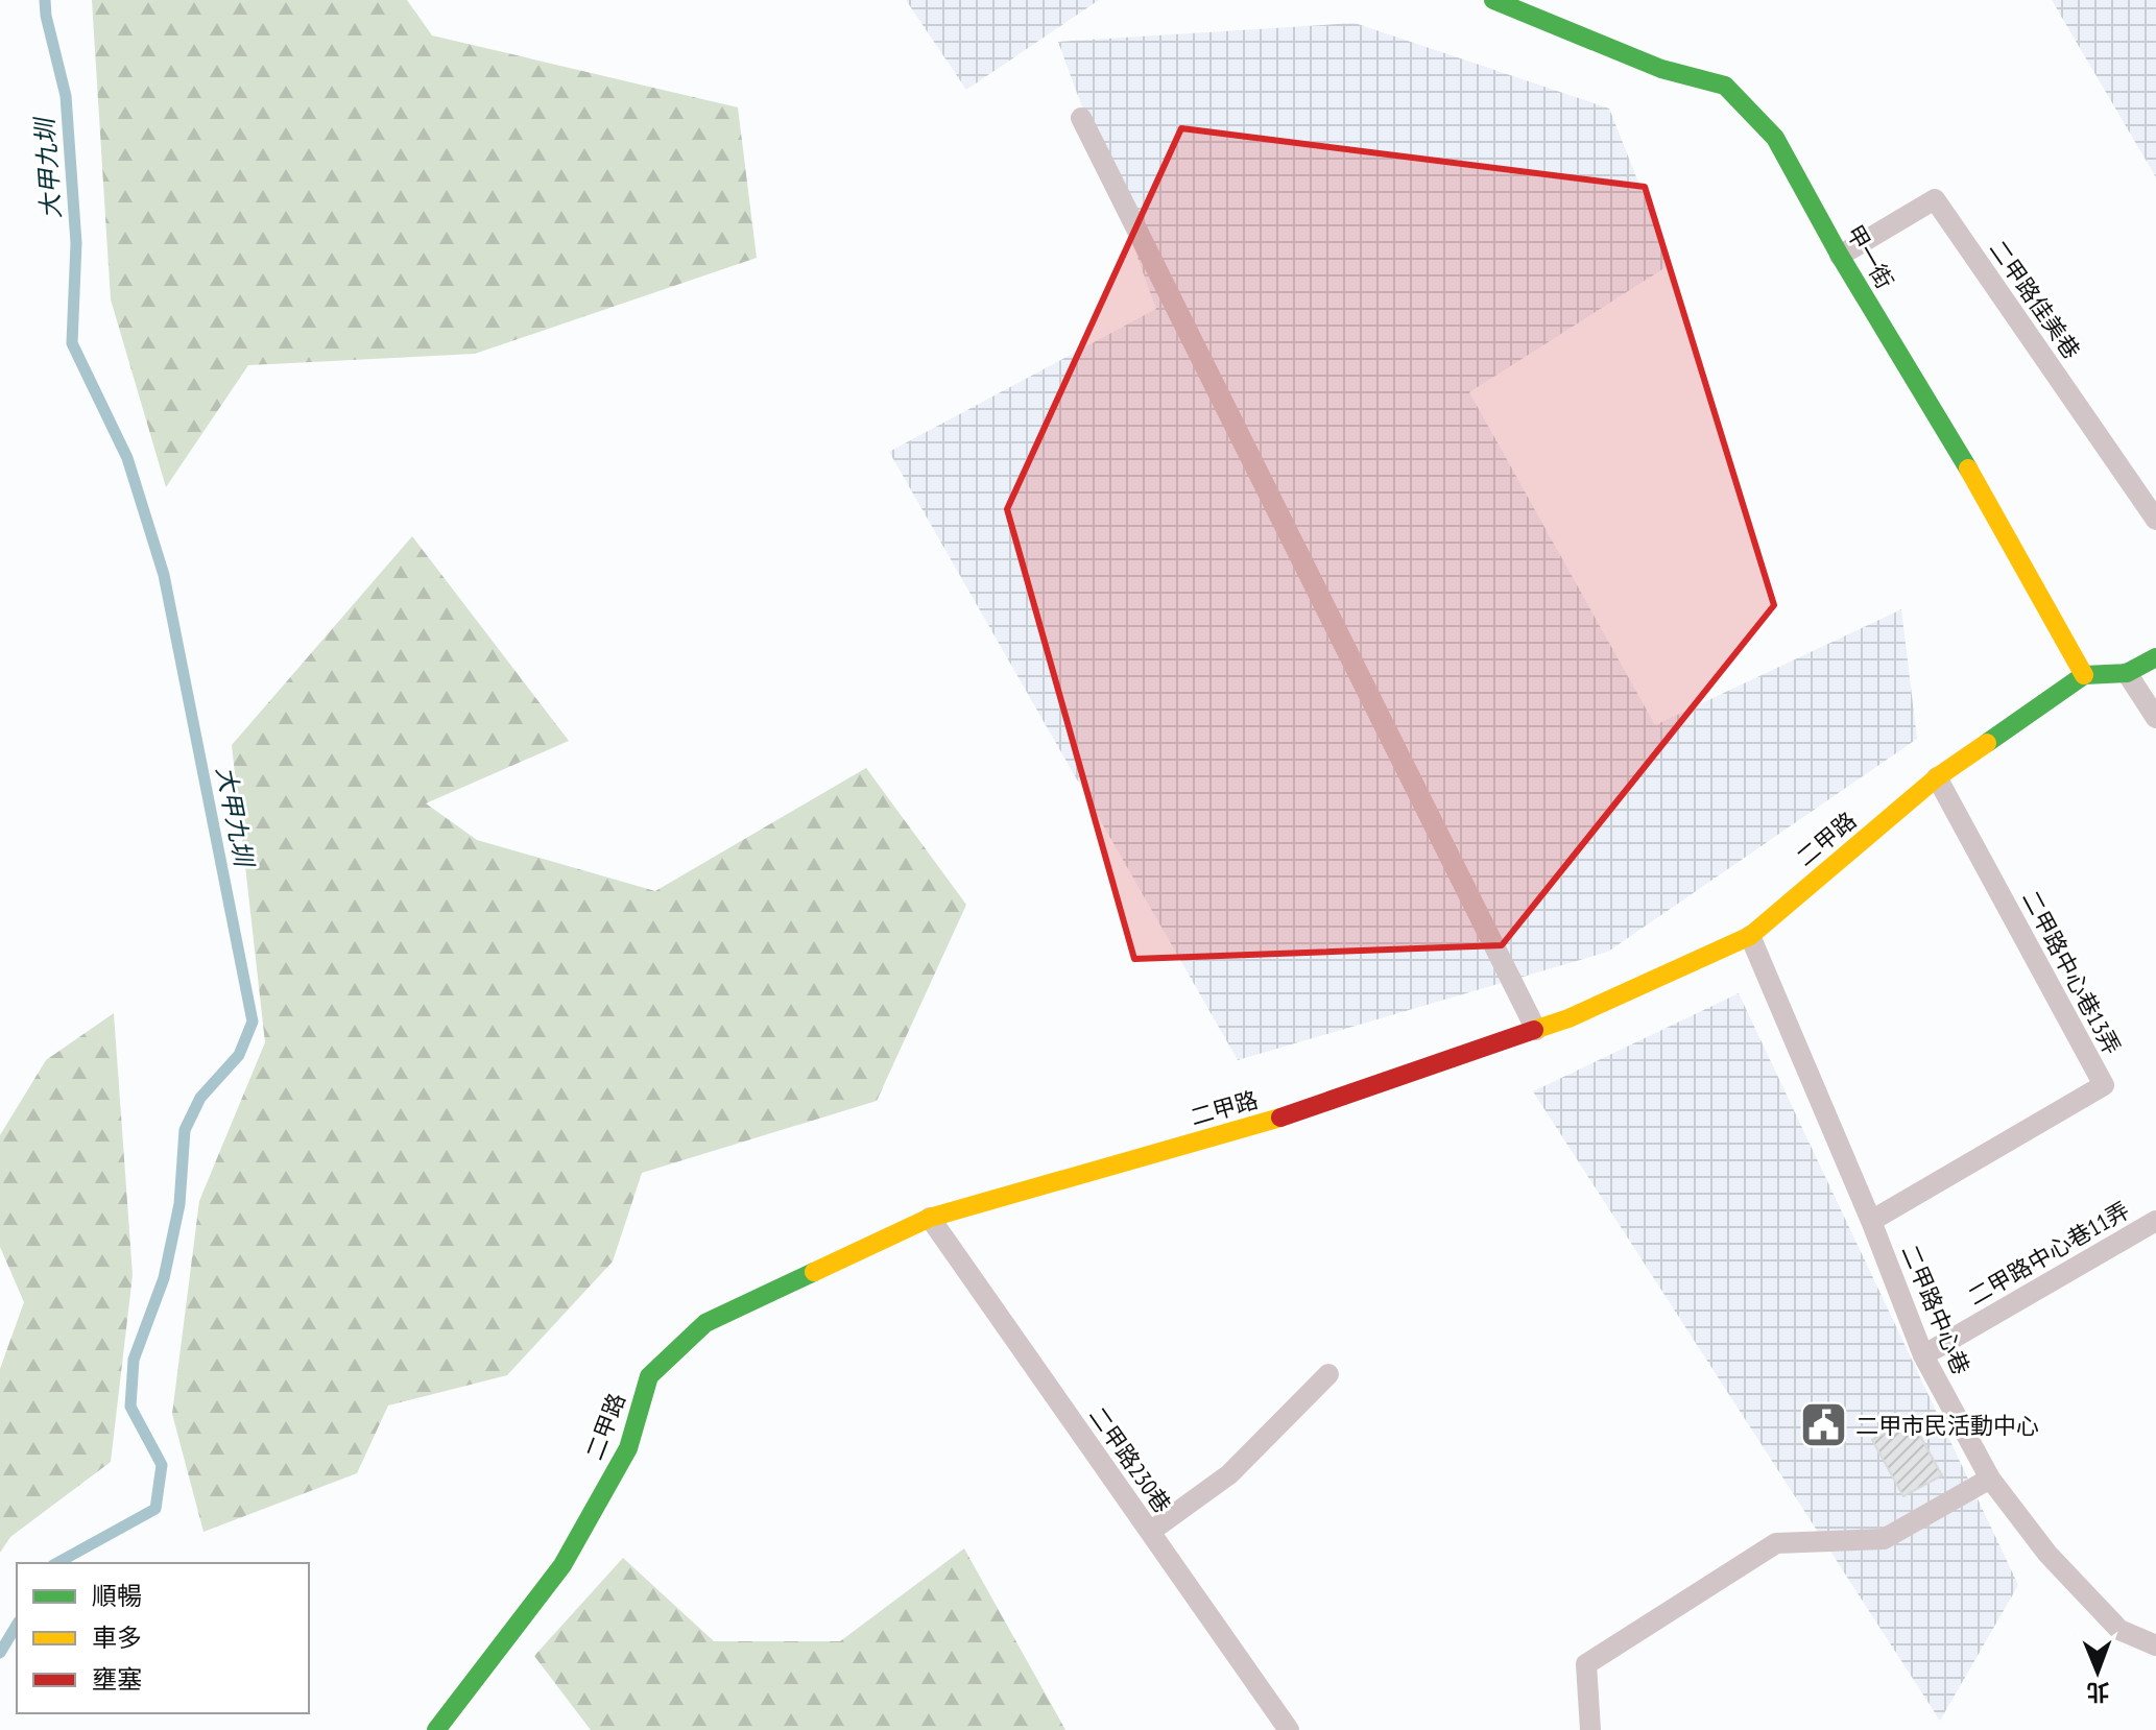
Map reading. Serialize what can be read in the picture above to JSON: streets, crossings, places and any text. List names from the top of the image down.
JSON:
{
  "streets": {
    "street": ["甲一街", "二甲路"],
    "lane": [
      "二甲路佳美巷",
      "二甲路中心巷13弄",
      "二甲路中心巷11弄",
      "二甲路中心巷",
      "二甲路230巷"
    ]
  },
  "crossings": [
    ["甲一街", "二甲路佳美巷"],
    ["甲一街", "二甲路"],
    ["二甲路", "二甲路中心巷13弄"],
    ["二甲路", "二甲路中心巷"],
    ["二甲路", "二甲路230巷"],
    ["二甲路中心巷13弄", "二甲路中心巷"],
    ["二甲路中心巷11弄", "二甲路中心巷"]
  ],
  "water": ["大甲九圳"],
  "places": {
    "public building": ["二甲市民活動中心"]
  },
  "legend": ["順暢", "車多", "壅塞"],
  "north": "bottom"
}
